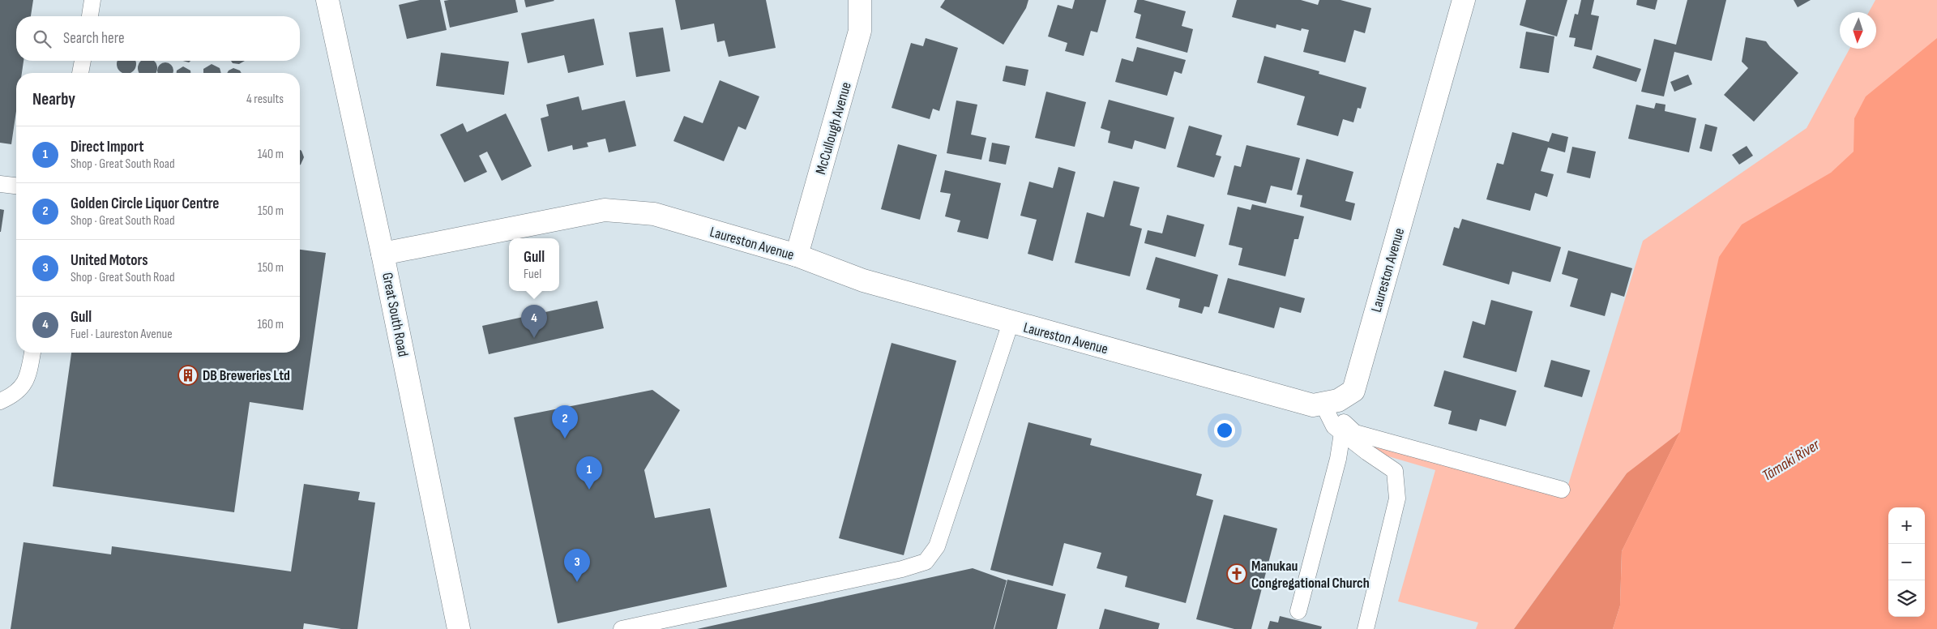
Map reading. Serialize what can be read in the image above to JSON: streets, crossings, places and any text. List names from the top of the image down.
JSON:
{
  "streets": {
    "street": ["McCullough Avenue", "Laureston Avenue", "Great South Road"]
  },
  "crossings": [
    ["McCullough Avenue", "Laureston Avenue"],
    ["Laureston Avenue", "Great South Road"]
  ],
  "water": ["Tāmaki River"],
  "places": {
    "building": ["DB Breweries Ltd"],
    "church": ["Manukau Congregational Church"]
  },
  "north": "bottom",
  "page": {
    "search": "Search here",
    "heading": ["Nearby", "4 results"],
    "list": [
      {
        "mark": "1",
        "name": "Direct Import",
        "note": "Shop · Great South Road",
        "value": "140 m"
      },
      {
        "mark": "2",
        "name": "Golden Circle Liquor Centre",
        "note": "Shop · Great South Road",
        "value": "150 m"
      },
      {
        "mark": "3",
        "name": "United Motors",
        "note": "Shop · Great South Road",
        "value": "150 m"
      },
      {
        "mark": "4",
        "name": "Gull",
        "note": "Fuel · Laureston Avenue",
        "value": "160 m"
      }
    ],
    "popup": ["Gull", "Fuel"],
    "pins": [
      "4",
      "2",
      "1",
      "3"
    ],
    "map_buttons": ["+", "−"]
  }
}
